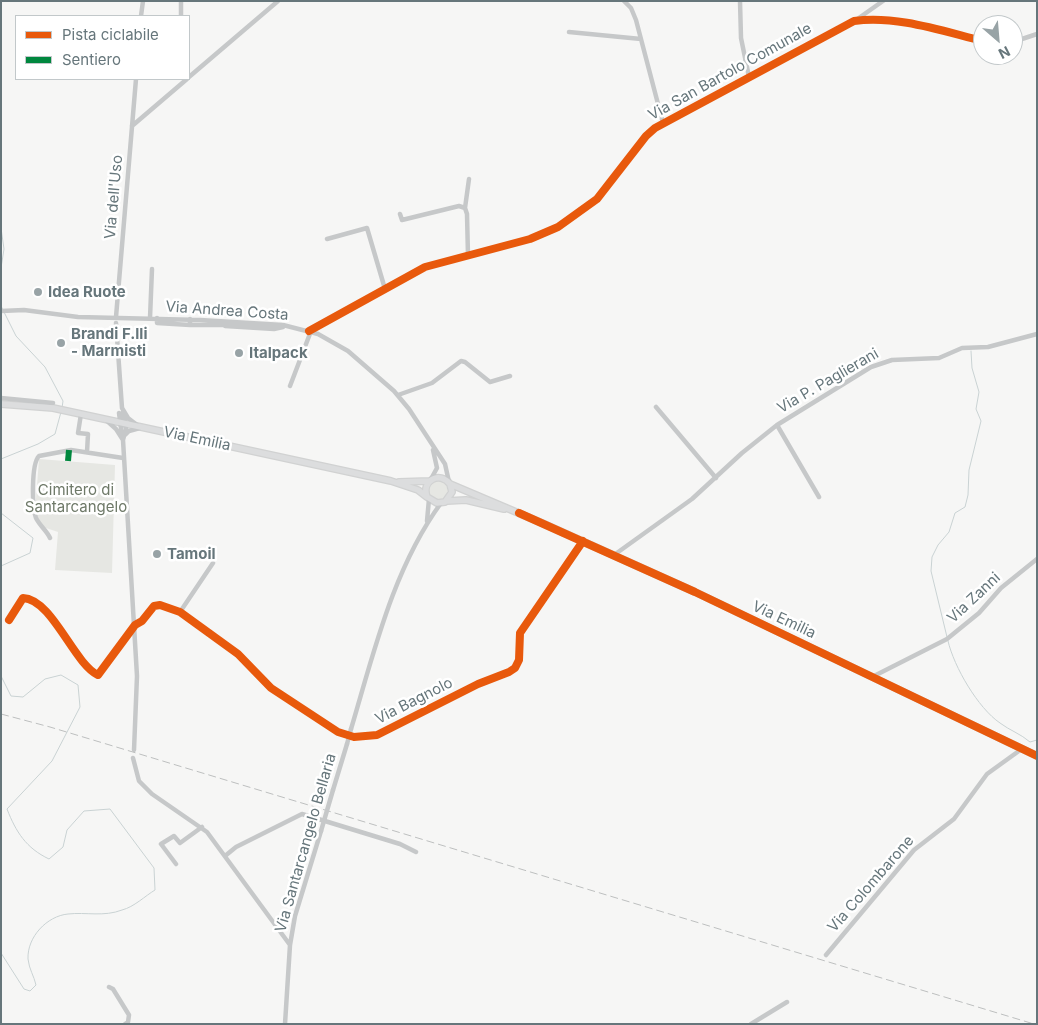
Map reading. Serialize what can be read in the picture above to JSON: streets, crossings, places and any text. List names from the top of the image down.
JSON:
{
  "streets": {
    "main road": ["Via Emilia"],
    "street": [
      "Via San Bartolo Comunale",
      "Via dell'Uso",
      "Via Andrea Costa",
      "Via P. Paglierani",
      "Via Zanni",
      "Via Bagnolo",
      "Via Santarcangelo Bellaria",
      "Via Colombarone"
    ]
  },
  "crossings": [
    ["Via San Bartolo Comunale", "Via Andrea Costa"],
    ["Via dell'Uso", "Via Andrea Costa"],
    ["Via Andrea Costa", "Via Emilia"],
    ["Via Andrea Costa", "Via Santarcangelo Bellaria"],
    ["Via P. Paglierani", "Via Emilia"],
    ["Via Emilia", "Via Zanni"],
    ["Via Emilia", "Via Bagnolo"],
    ["Via Emilia", "Via Santarcangelo Bellaria"],
    ["Via Emilia", "Via Colombarone"]
  ],
  "parks": ["Cimitero di Santarcangelo"],
  "places": [
    "Idea Ruote",
    "Brandi F.lli - Marmisti",
    "Italpack",
    "Tamoil"
  ],
  "legend": ["Pista ciclabile", "Sentiero"],
  "north": "bottom right"
}
